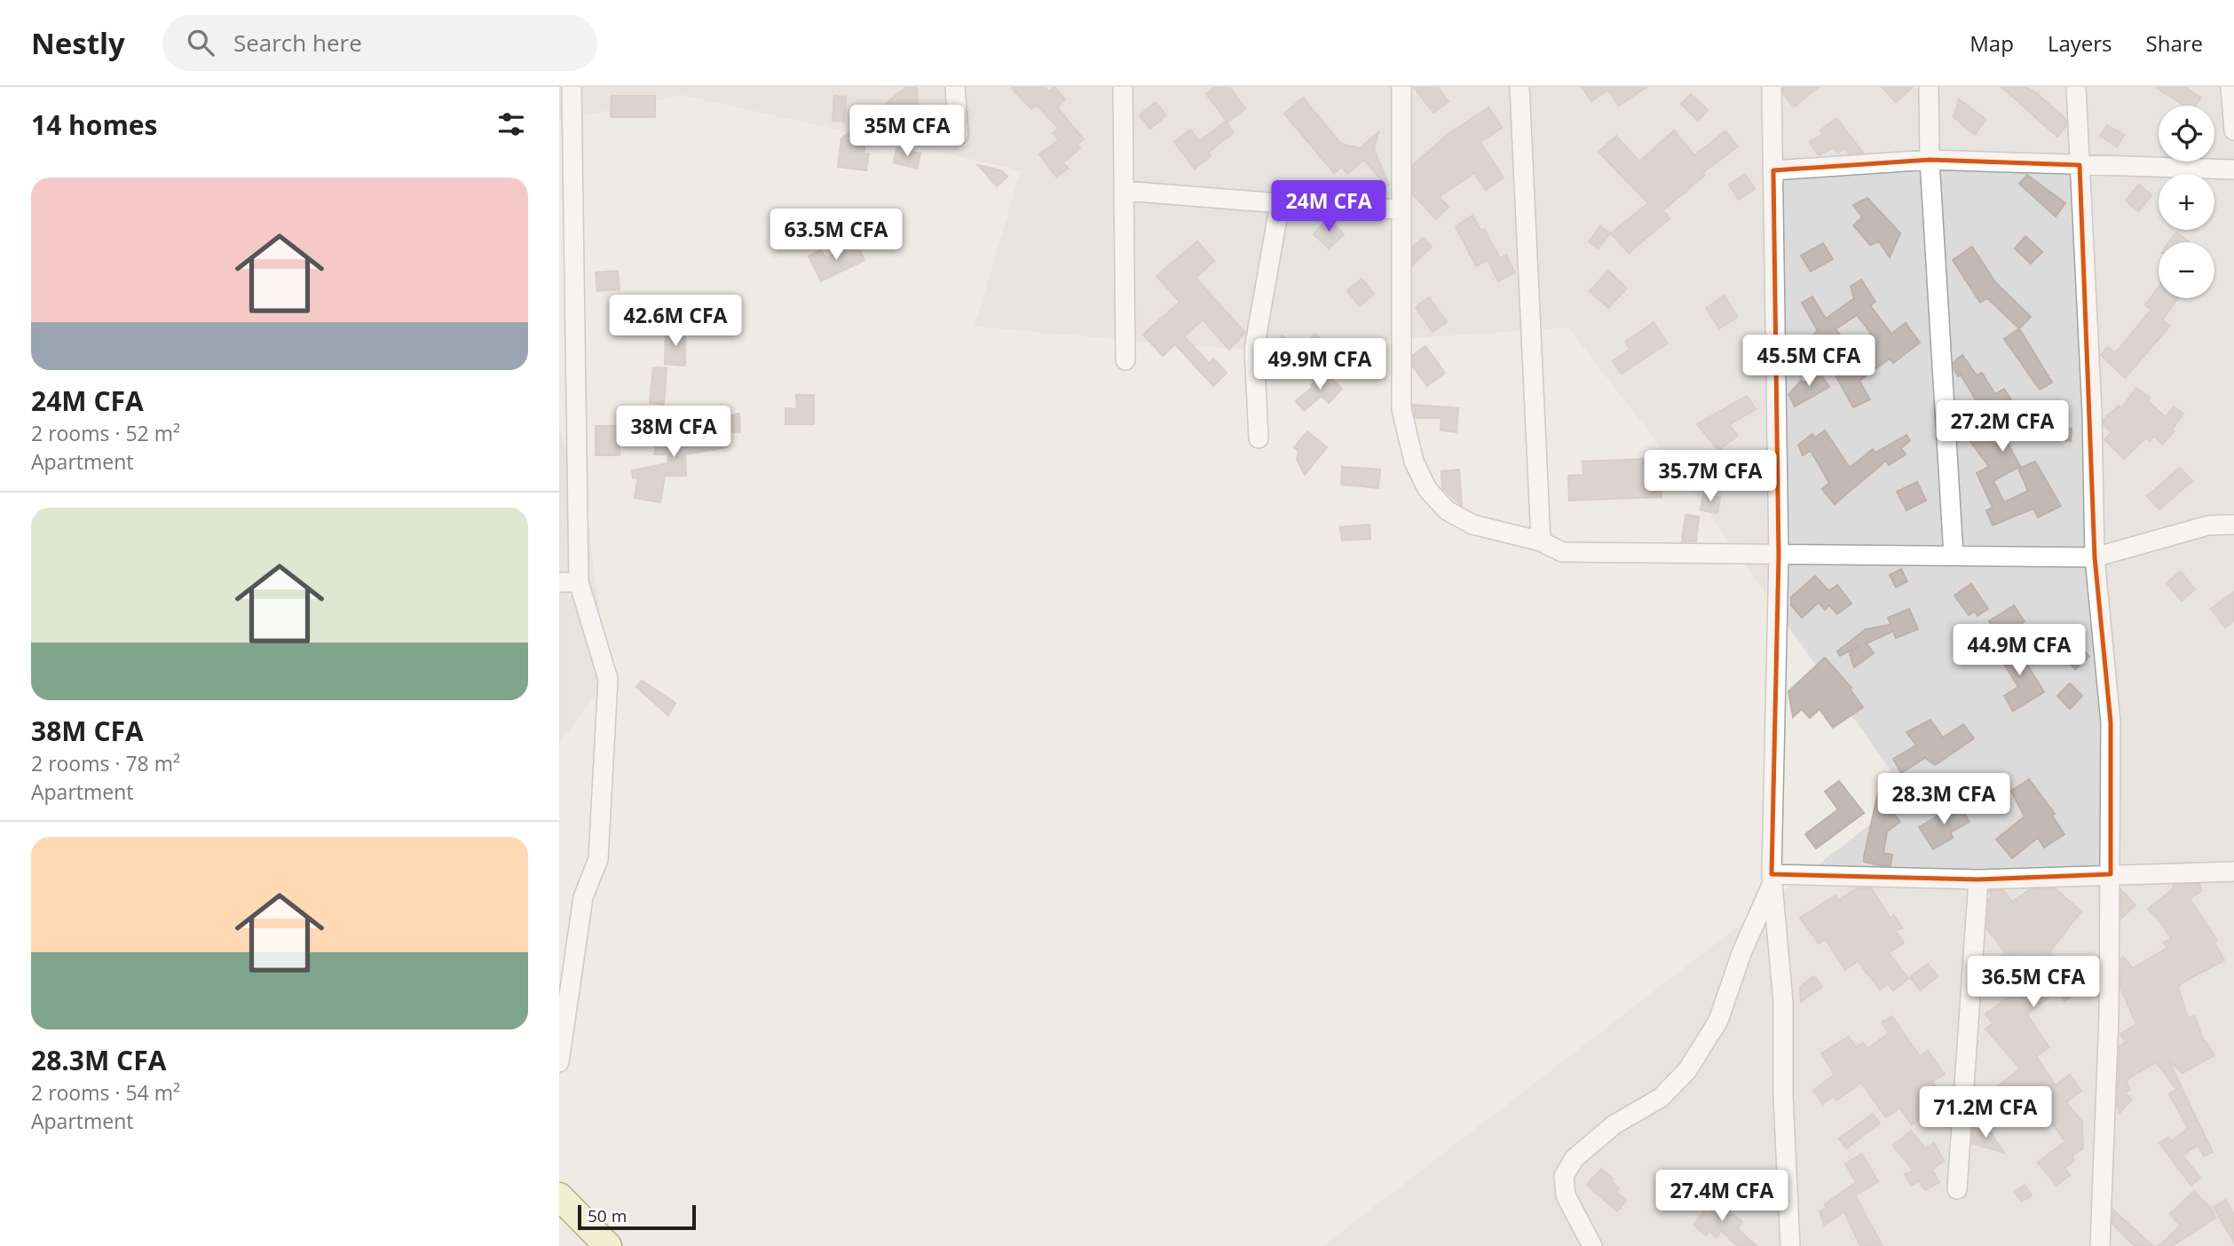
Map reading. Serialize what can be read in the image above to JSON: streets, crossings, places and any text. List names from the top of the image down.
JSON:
{
  "scale_bar": "50 m",
  "page": {
    "header": "Nestly",
    "search": "Search here",
    "nav": ["Map", "Layers", "Share"],
    "heading": "14 homes",
    "price": [
      "35M CFA",
      "24M CFA",
      "63.5M CFA",
      "42.6M CFA",
      "45.5M CFA",
      "49.9M CFA",
      "27.2M CFA",
      "38M CFA",
      "35.7M CFA",
      "44.9M CFA",
      "28.3M CFA",
      "36.5M CFA",
      "71.2M CFA",
      "27.4M CFA"
    ],
    "map_buttons": ["+", "−"],
    "list": [
      {
        "name": "24M CFA",
        "note": "2 rooms · 52 m² · Apartment"
      },
      {
        "name": "38M CFA",
        "note": "2 rooms · 78 m² · Apartment"
      },
      {
        "name": "28.3M CFA",
        "note": "2 rooms · 54 m² · Apartment"
      }
    ],
    "scale": "50 m"
  }
}
